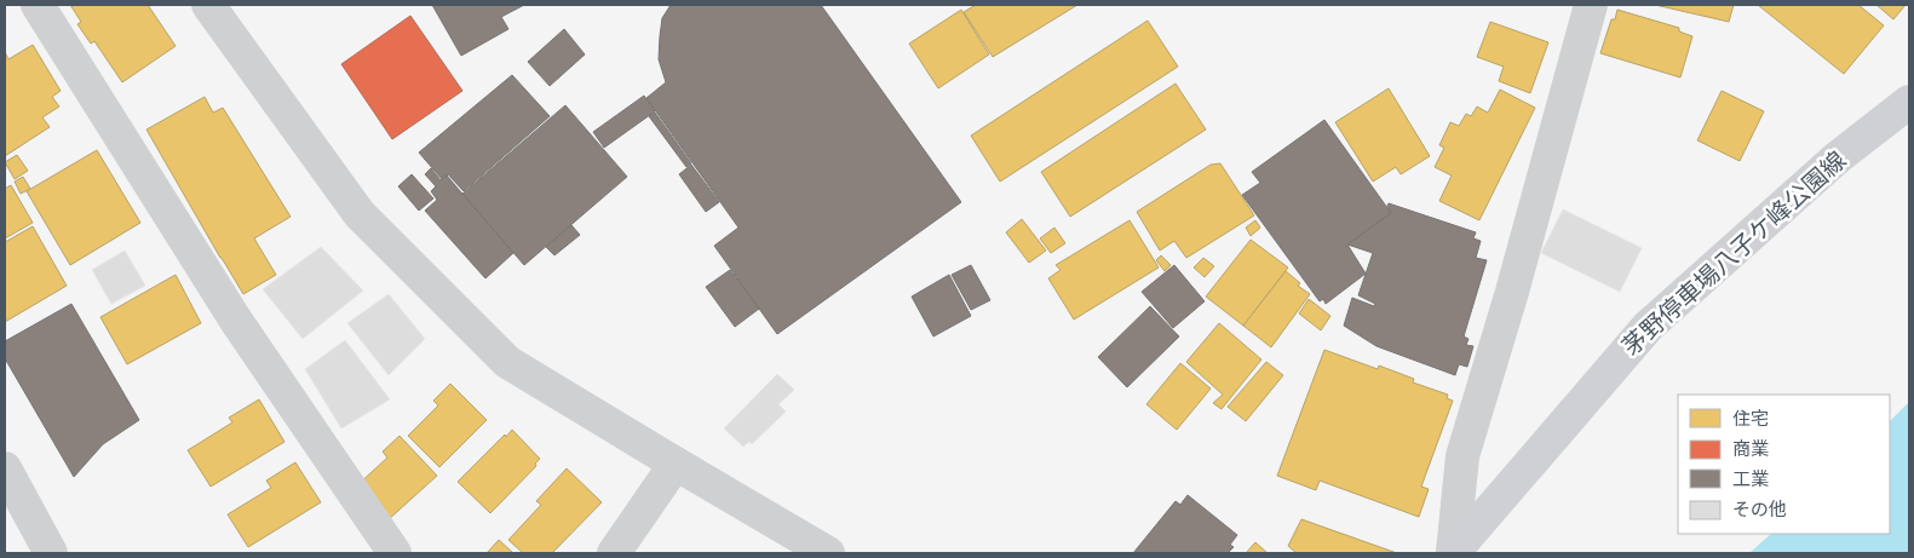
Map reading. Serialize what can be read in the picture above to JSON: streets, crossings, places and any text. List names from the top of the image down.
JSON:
{
  "streets": {
    "main road": ["茅野停車場八子ケ峰公園線"]
  },
  "legend": [
    "住宅",
    "商業",
    "工業",
    "その他"
  ]
}
